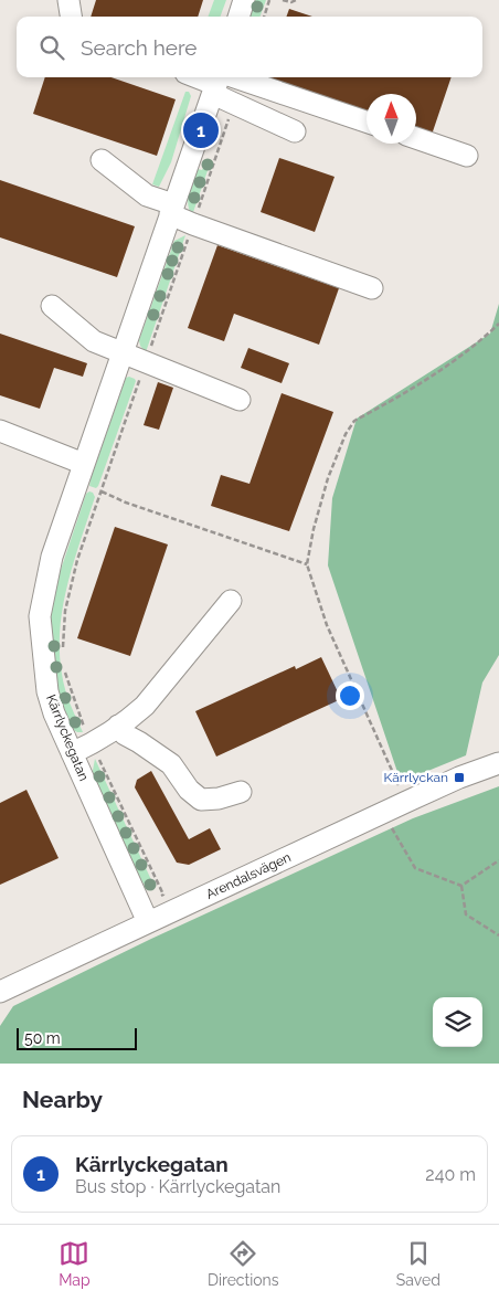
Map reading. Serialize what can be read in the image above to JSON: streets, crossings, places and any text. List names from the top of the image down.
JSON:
{
  "streets": {
    "street": ["Kärrlyckegatan", "Arendalsvägen"]
  },
  "crossings": [
    ["Kärrlyckegatan", "Arendalsvägen"]
  ],
  "places": {
    "transit": ["Kärrlyckan"]
  },
  "scale_bar": "50 m",
  "north": "top",
  "page": {
    "search": "Search here",
    "pins": "1",
    "scale": "50 m",
    "heading": "Nearby",
    "list": [
      {
        "mark": "1",
        "name": "Kärrlyckegatan",
        "note": "Bus stop · Kärrlyckegatan",
        "value": "240 m"
      }
    ],
    "nav": ["Map", "Directions", "Saved"]
  }
}
